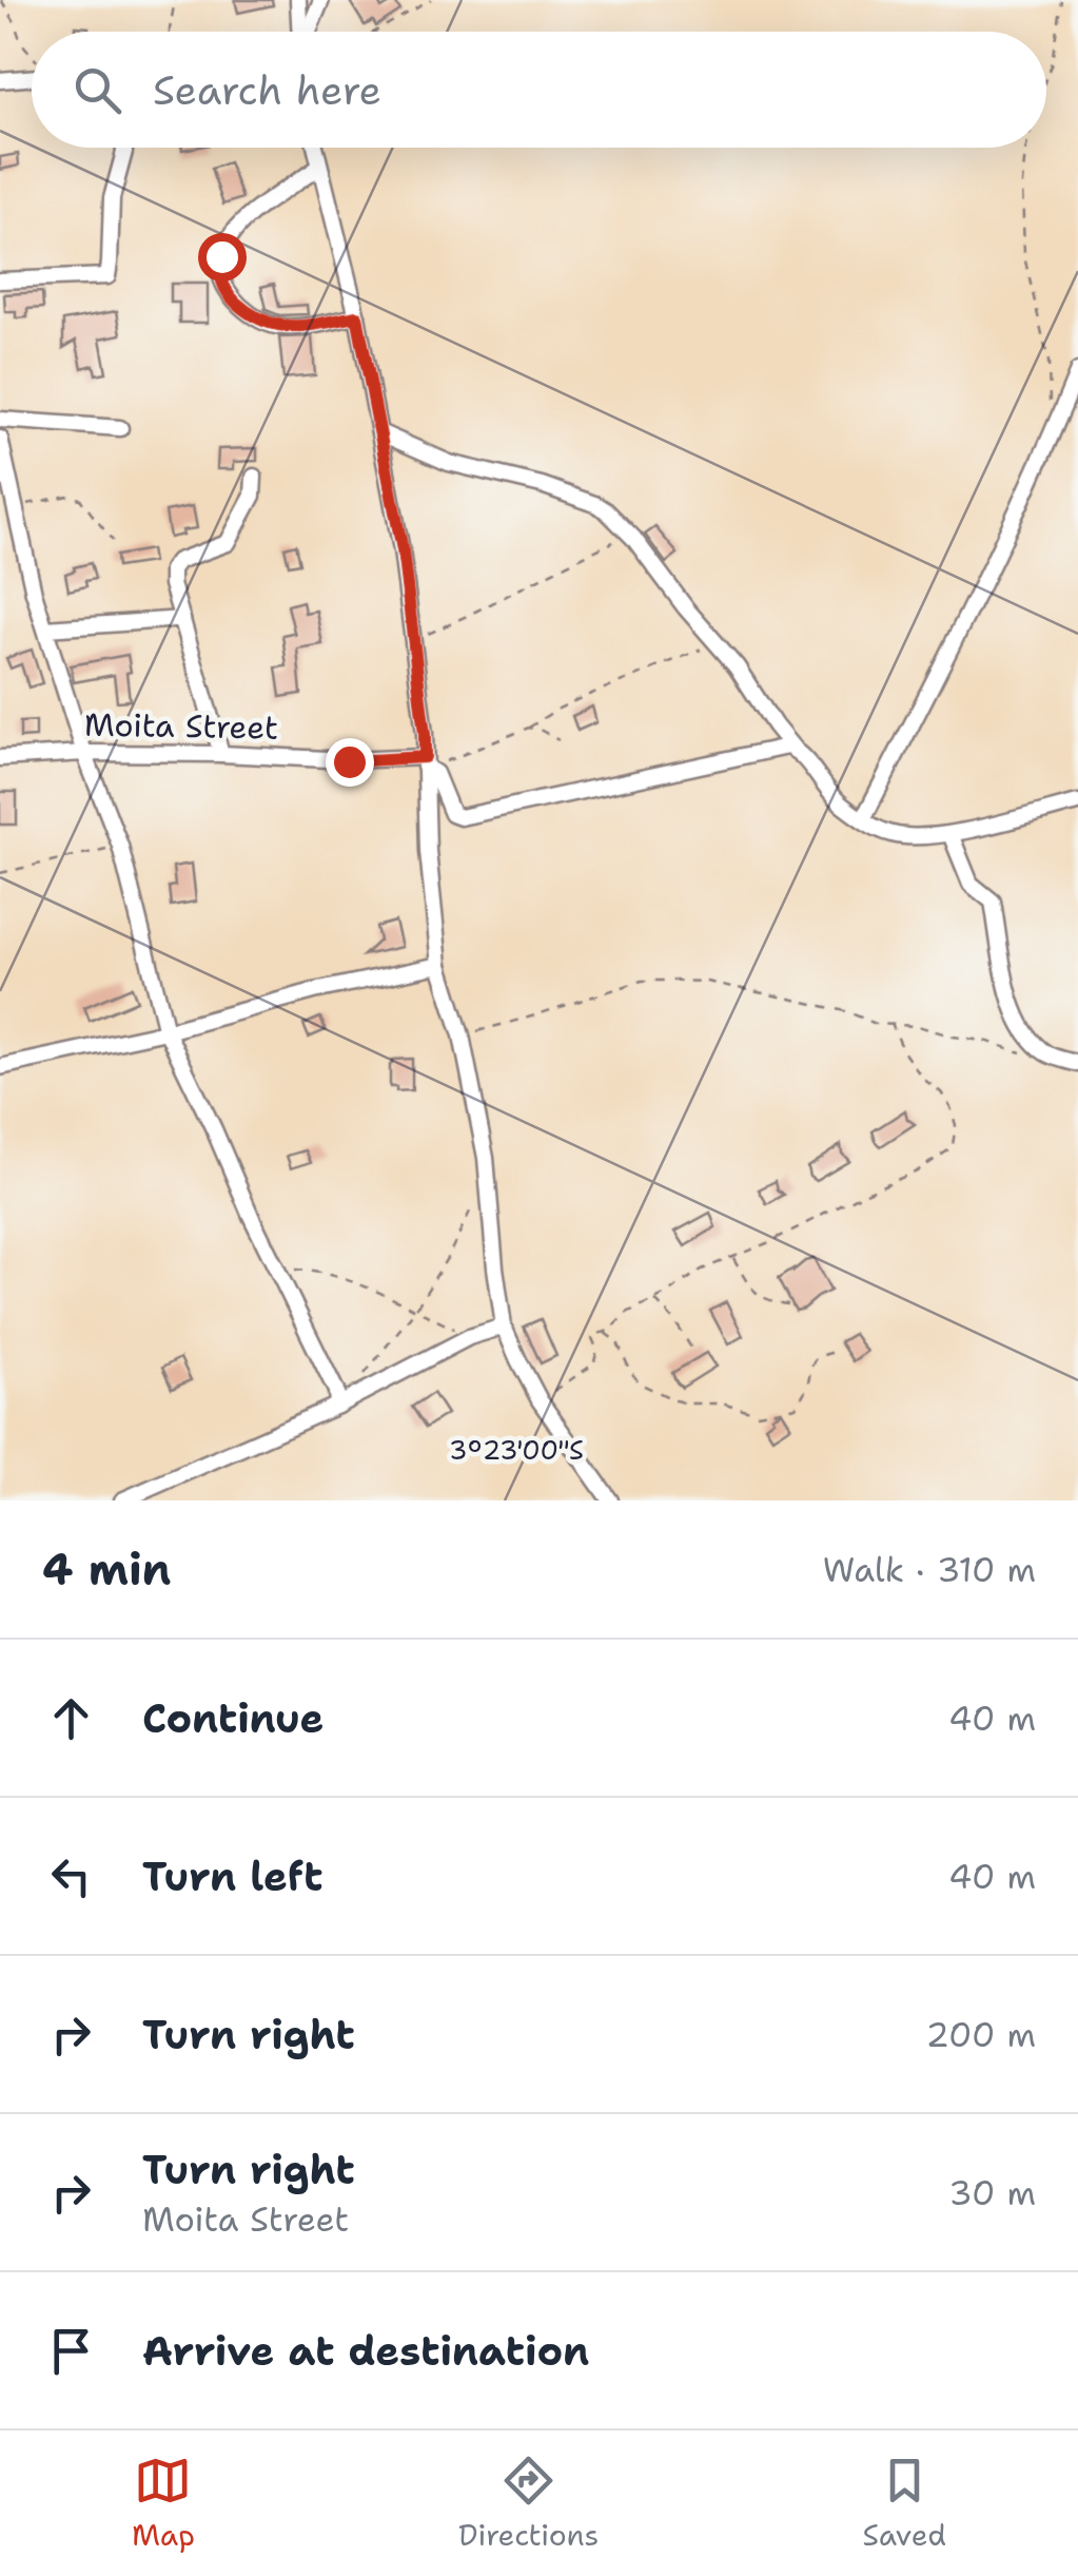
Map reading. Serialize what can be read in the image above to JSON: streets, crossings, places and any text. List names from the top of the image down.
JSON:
{
  "streets": {
    "street": ["Moita Street"]
  },
  "page": {
    "search": "Search here",
    "heading": ["4 min", "Walk · 310 m"],
    "list": [
      ["Continue", "40 m"],
      ["Turn left", "40 m"],
      ["Turn right", "200 m"],
      ["Turn right", "Moita Street", "30 m"],
      "Arrive at destination"
    ],
    "nav": ["Map", "Directions", "Saved"]
  },
  "coordinates": ["3°23'00\"S"]
}
